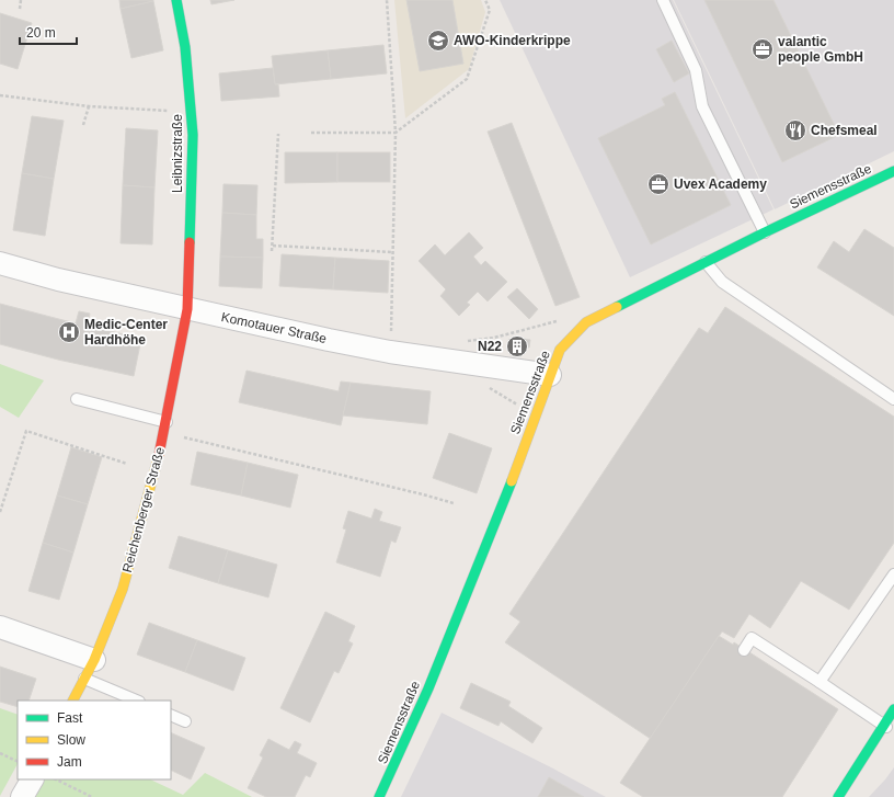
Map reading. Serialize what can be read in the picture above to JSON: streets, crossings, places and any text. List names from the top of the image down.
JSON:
{
  "streets": {
    "street": [
      "Leibnizstraße",
      "Siemensstraße",
      "Komotauer Straße",
      "Reichenberger Straße"
    ]
  },
  "crossings": [
    ["Leibnizstraße", "Komotauer Straße"],
    ["Leibnizstraße", "Reichenberger Straße"],
    ["Siemensstraße", "Komotauer Straße"],
    ["Komotauer Straße", "Reichenberger Straße"]
  ],
  "places": {
    "school or university": ["AWO-Kinderkrippe"],
    "office": ["valantic people GmbH", "Uvex Academy"],
    "restaurant": ["Chefsmeal"],
    "hospital": ["Medic-Center Hardhöhe"],
    "building": ["N22"]
  },
  "legend": ["Fast", "Slow", "Jam"],
  "scale_bar": "20 m"
}
